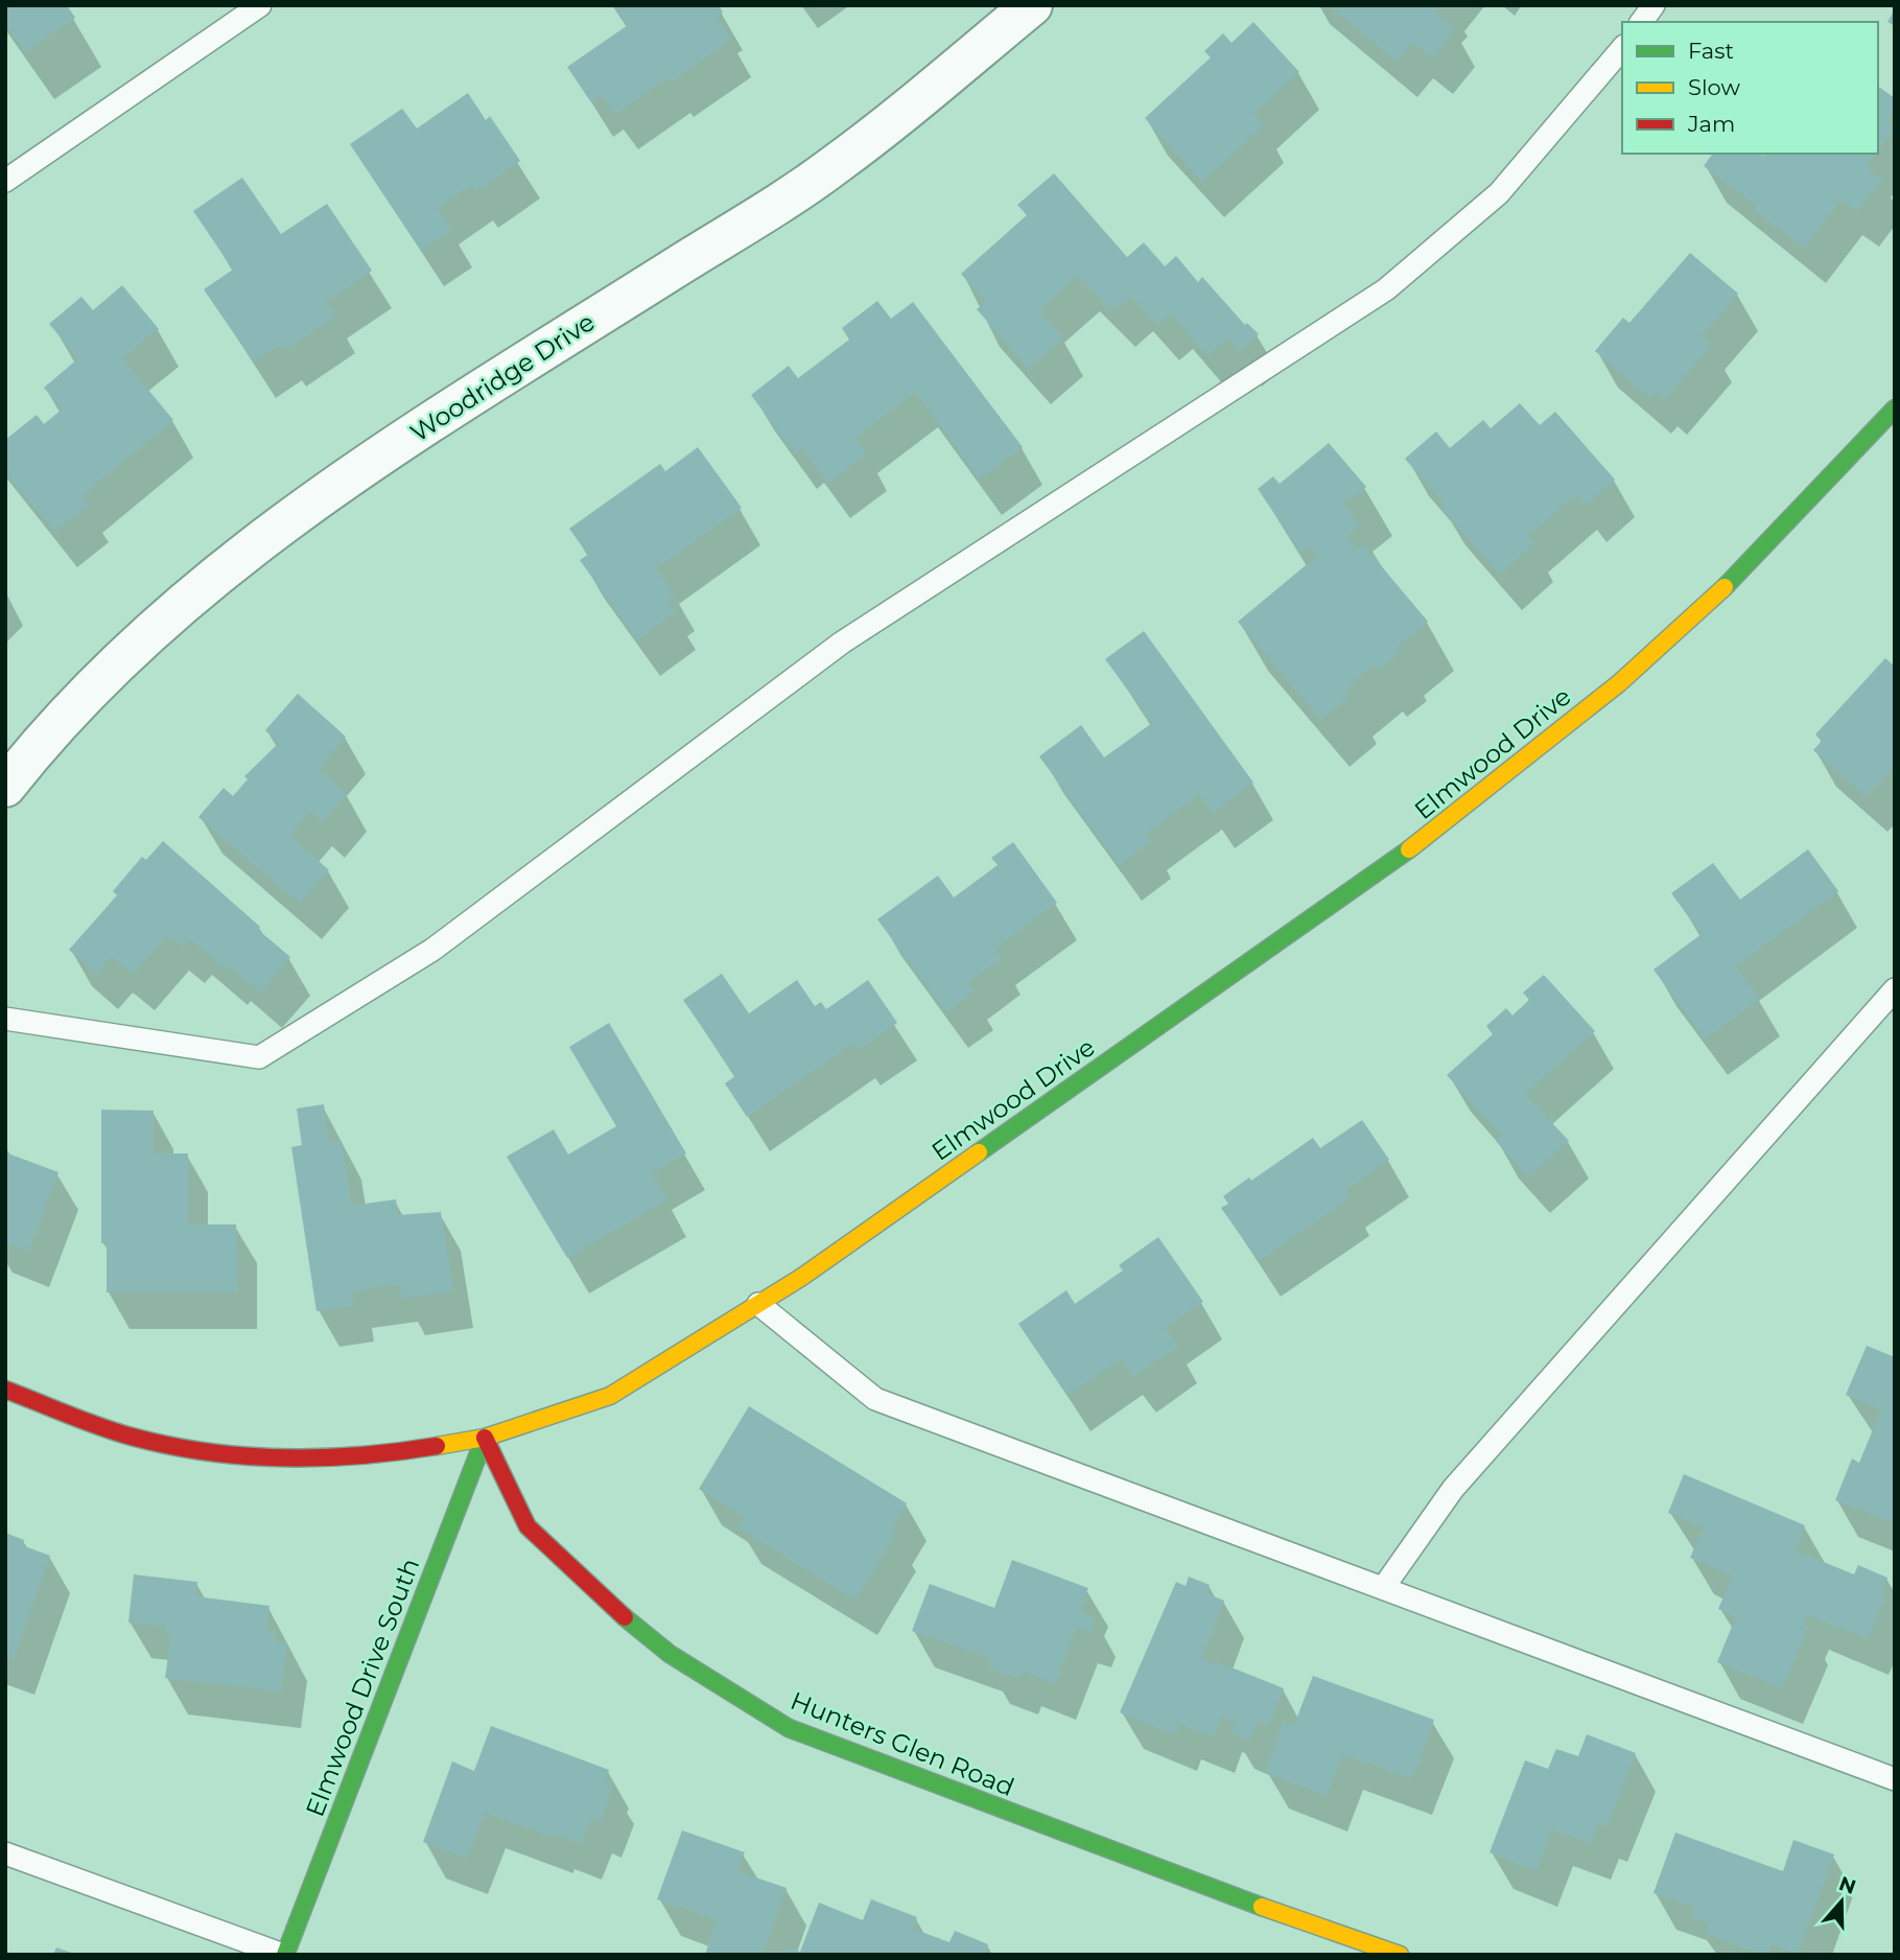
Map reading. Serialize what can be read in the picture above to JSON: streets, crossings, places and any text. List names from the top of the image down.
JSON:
{
  "streets": {
    "street": [
      "Woodridge Drive",
      "Elmwood Drive",
      "Elmwood Drive South",
      "Hunters Glen Road"
    ]
  },
  "crossings": [
    ["Elmwood Drive", "Elmwood Drive South"],
    ["Elmwood Drive", "Hunters Glen Road"],
    ["Elmwood Drive South", "Hunters Glen Road"]
  ],
  "legend": ["Fast", "Slow", "Jam"],
  "north": "top"
}
